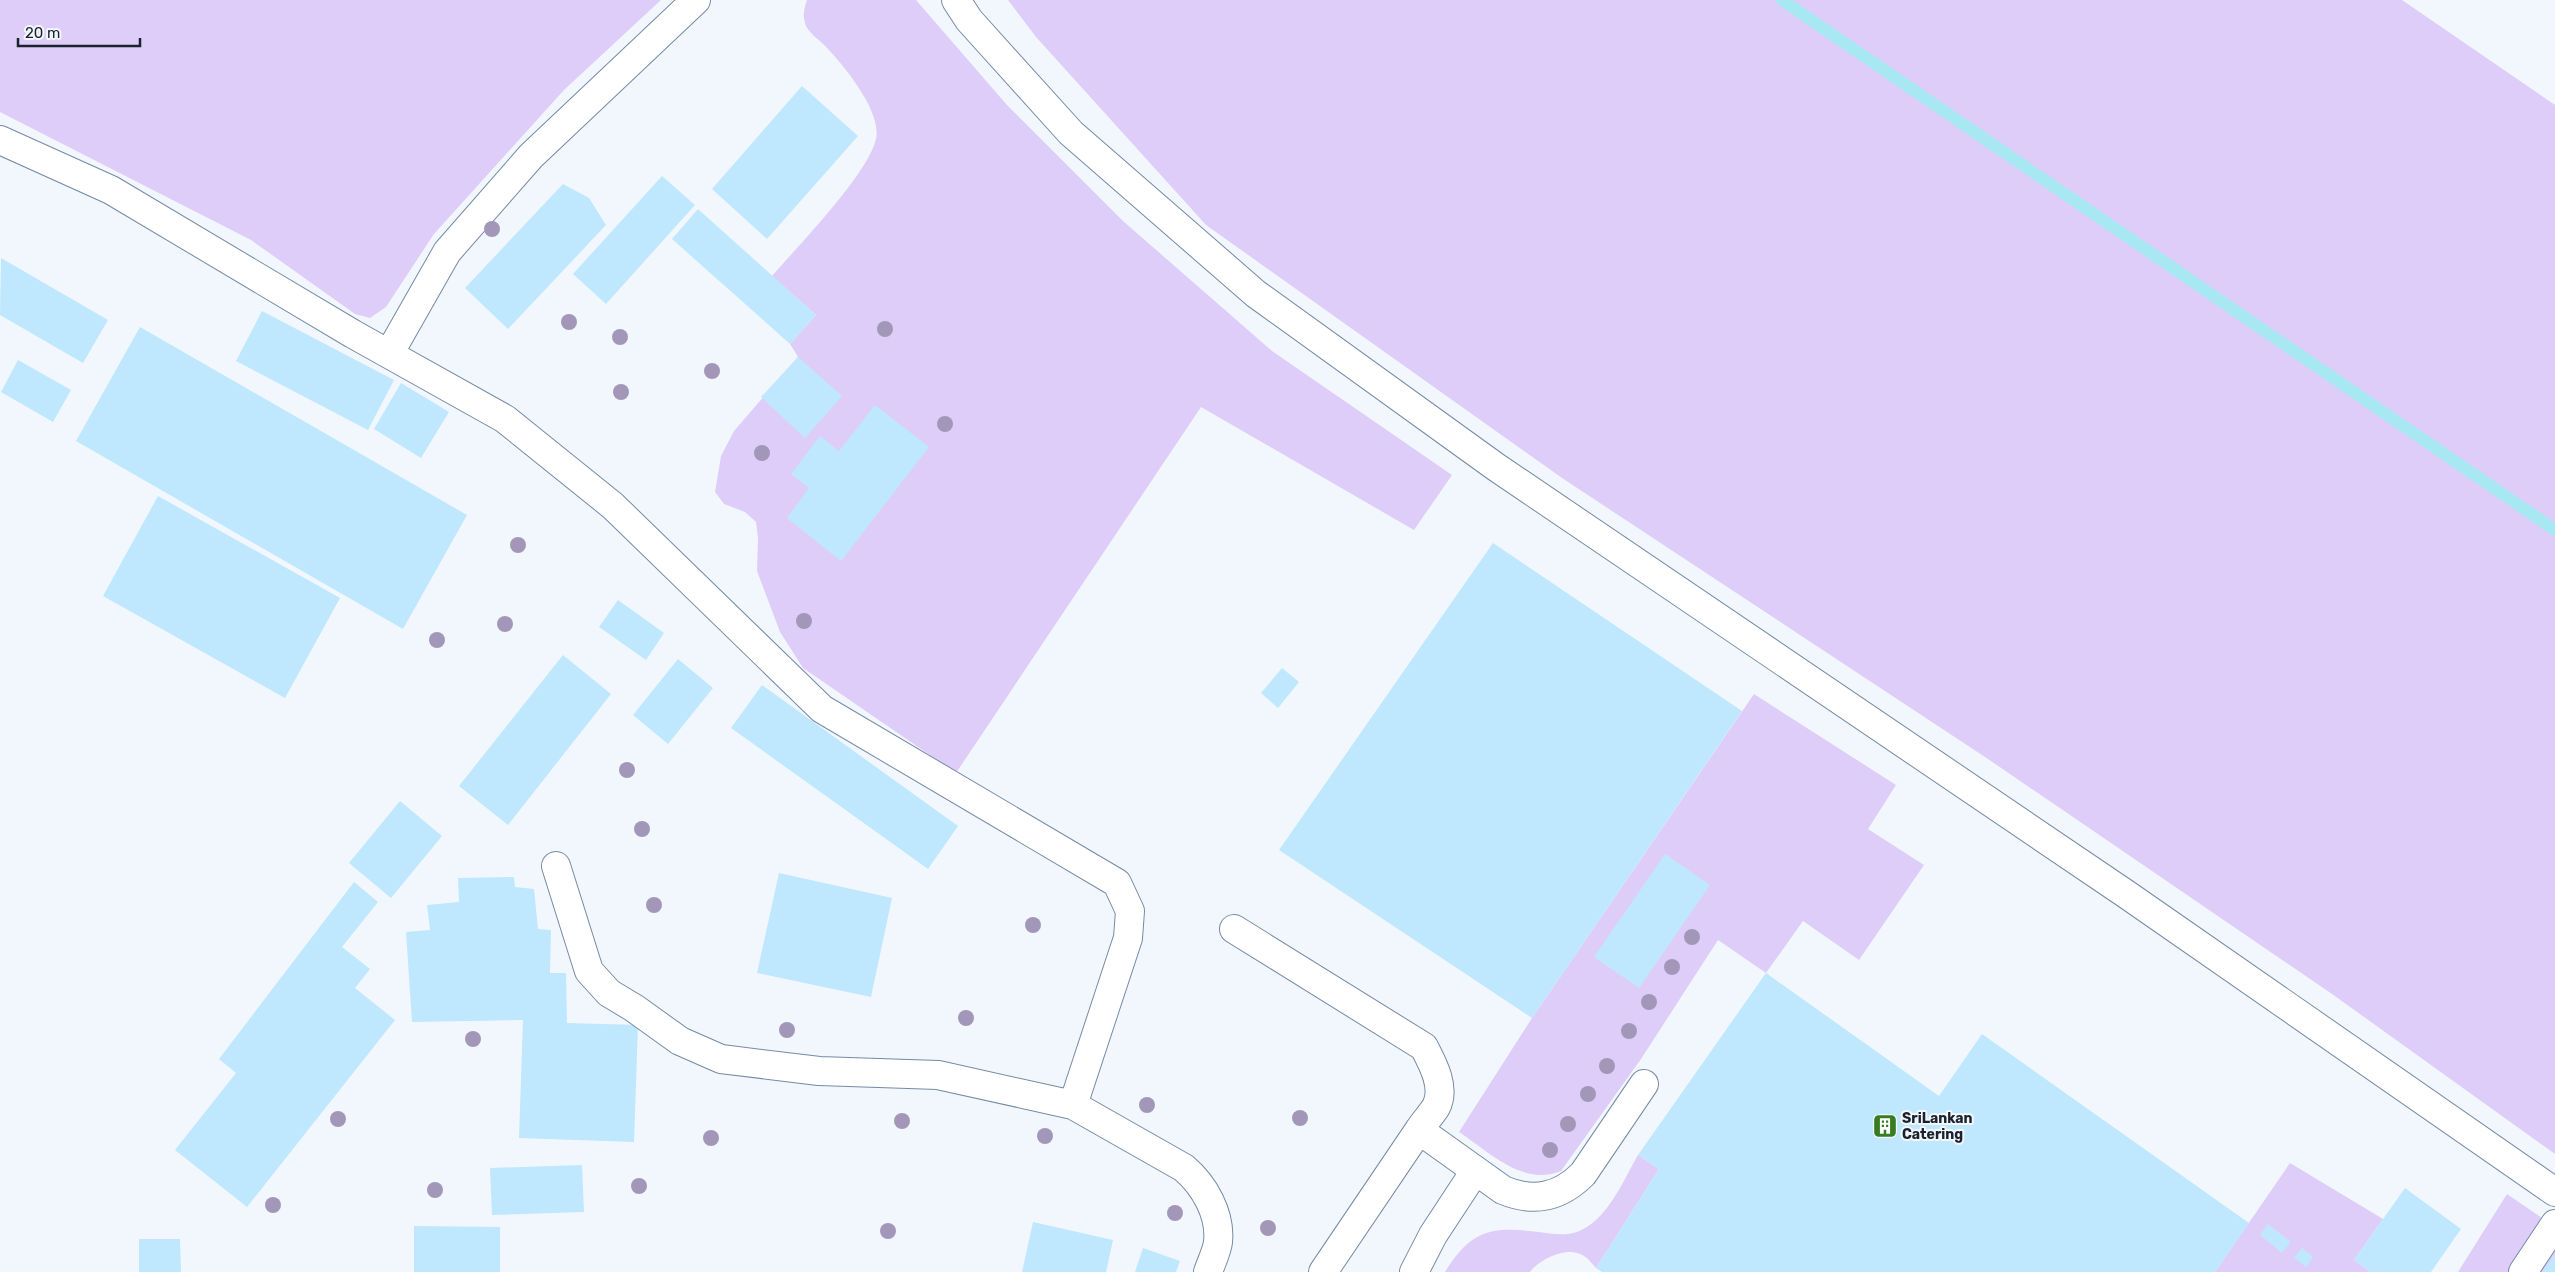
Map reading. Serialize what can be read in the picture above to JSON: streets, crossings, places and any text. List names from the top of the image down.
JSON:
{
  "places": {
    "building": ["SriLankan Catering"]
  },
  "scale_bar": "20 m"
}
